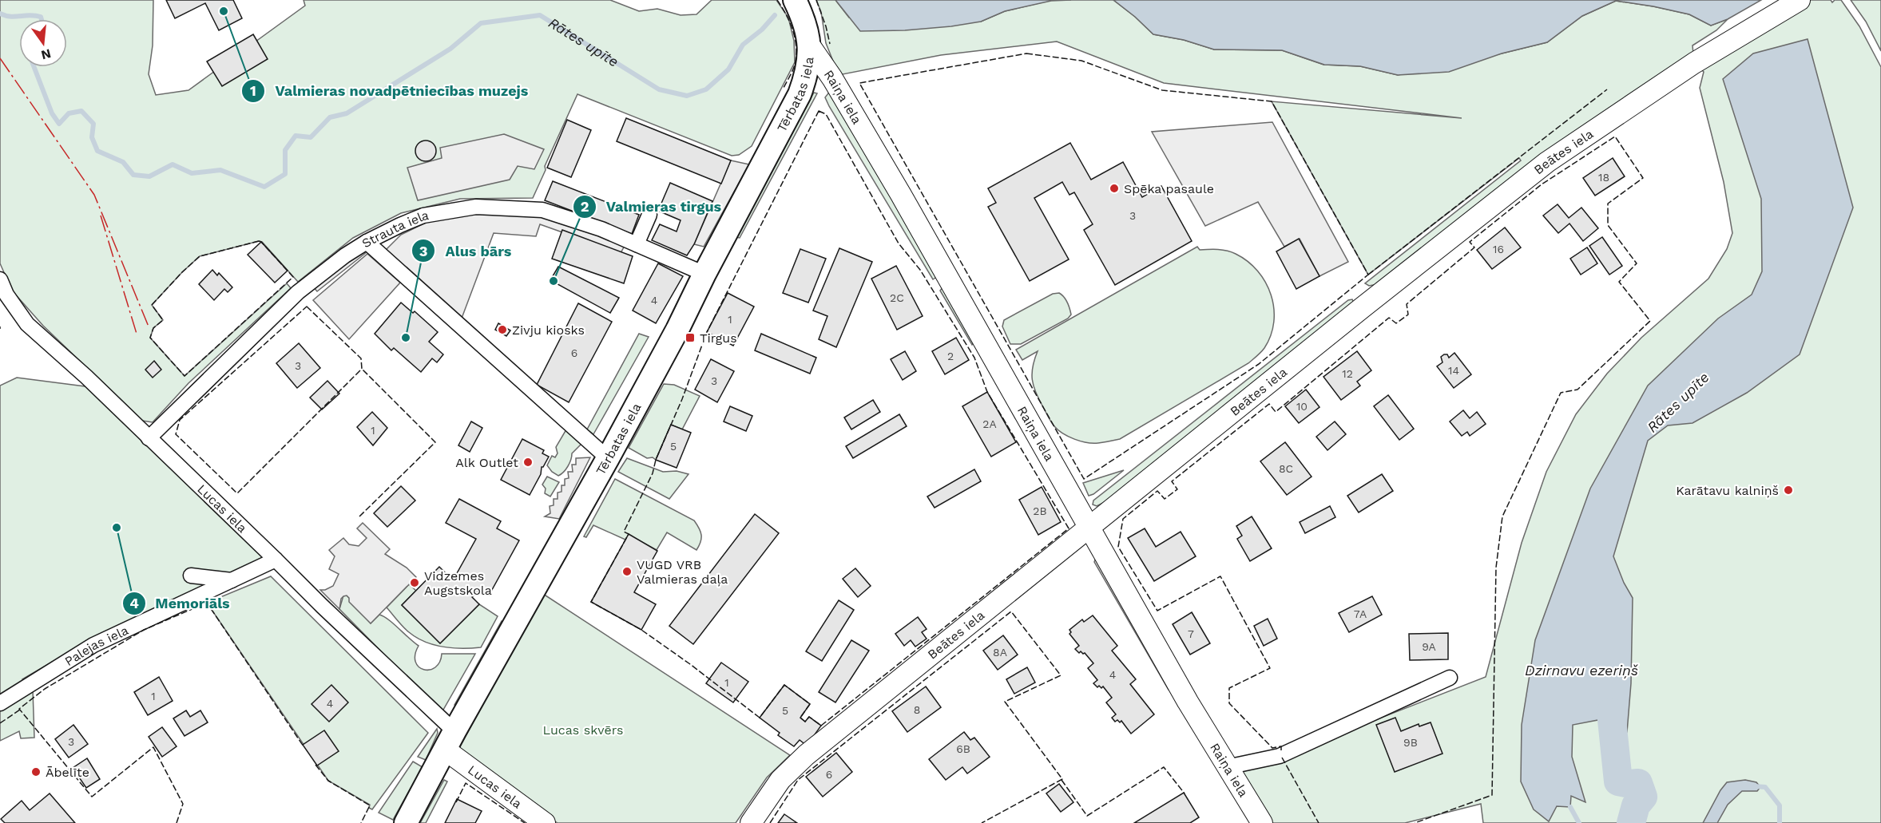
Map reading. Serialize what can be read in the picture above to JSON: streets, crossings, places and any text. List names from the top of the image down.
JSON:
{
  "streets": {
    "main road": ["Tērbatas iela"],
    "street": [
      "Raiņa iela",
      "Beātes iela",
      "Strauta iela",
      "Lucas iela",
      "Palejas iela"
    ]
  },
  "crossings": [
    ["Tērbatas iela", "Raiņa iela"],
    ["Tērbatas iela", "Strauta iela"],
    ["Tērbatas iela", "Lucas iela"],
    ["Raiņa iela", "Beātes iela"],
    ["Strauta iela", "Lucas iela"],
    ["Lucas iela", "Palejas iela"]
  ],
  "water": ["Rātes upīte", "Dzirnavu ezeriņš"],
  "parks": ["Lucas skvērs"],
  "places": {
    "other": [
      "Valmieras novadpētniecības muzejs",
      "Spēka pasaule",
      "Valmieras tirgus",
      "Zivju kiosks",
      "Alus bārs",
      "Alk Outlet",
      "Karātavu kalniņš",
      "Memoriāls",
      "VUGD VRB Valmieras daļa",
      "Vidzemes Augstskola",
      "Ābelīte"
    ],
    "transit": ["Tirgus"]
  },
  "house_numbers": [
    "18",
    "3",
    "16",
    "2C",
    "4",
    "1",
    "6",
    "2",
    "3",
    "14",
    "12",
    "3",
    "10",
    "2A",
    "1",
    "5",
    "8C",
    "2B",
    "7A",
    "7",
    "9A",
    "8A",
    "4",
    "1",
    "1",
    "4",
    "8",
    "5",
    "3",
    "9B",
    "6B",
    "6"
  ],
  "north": "bottom"
}
